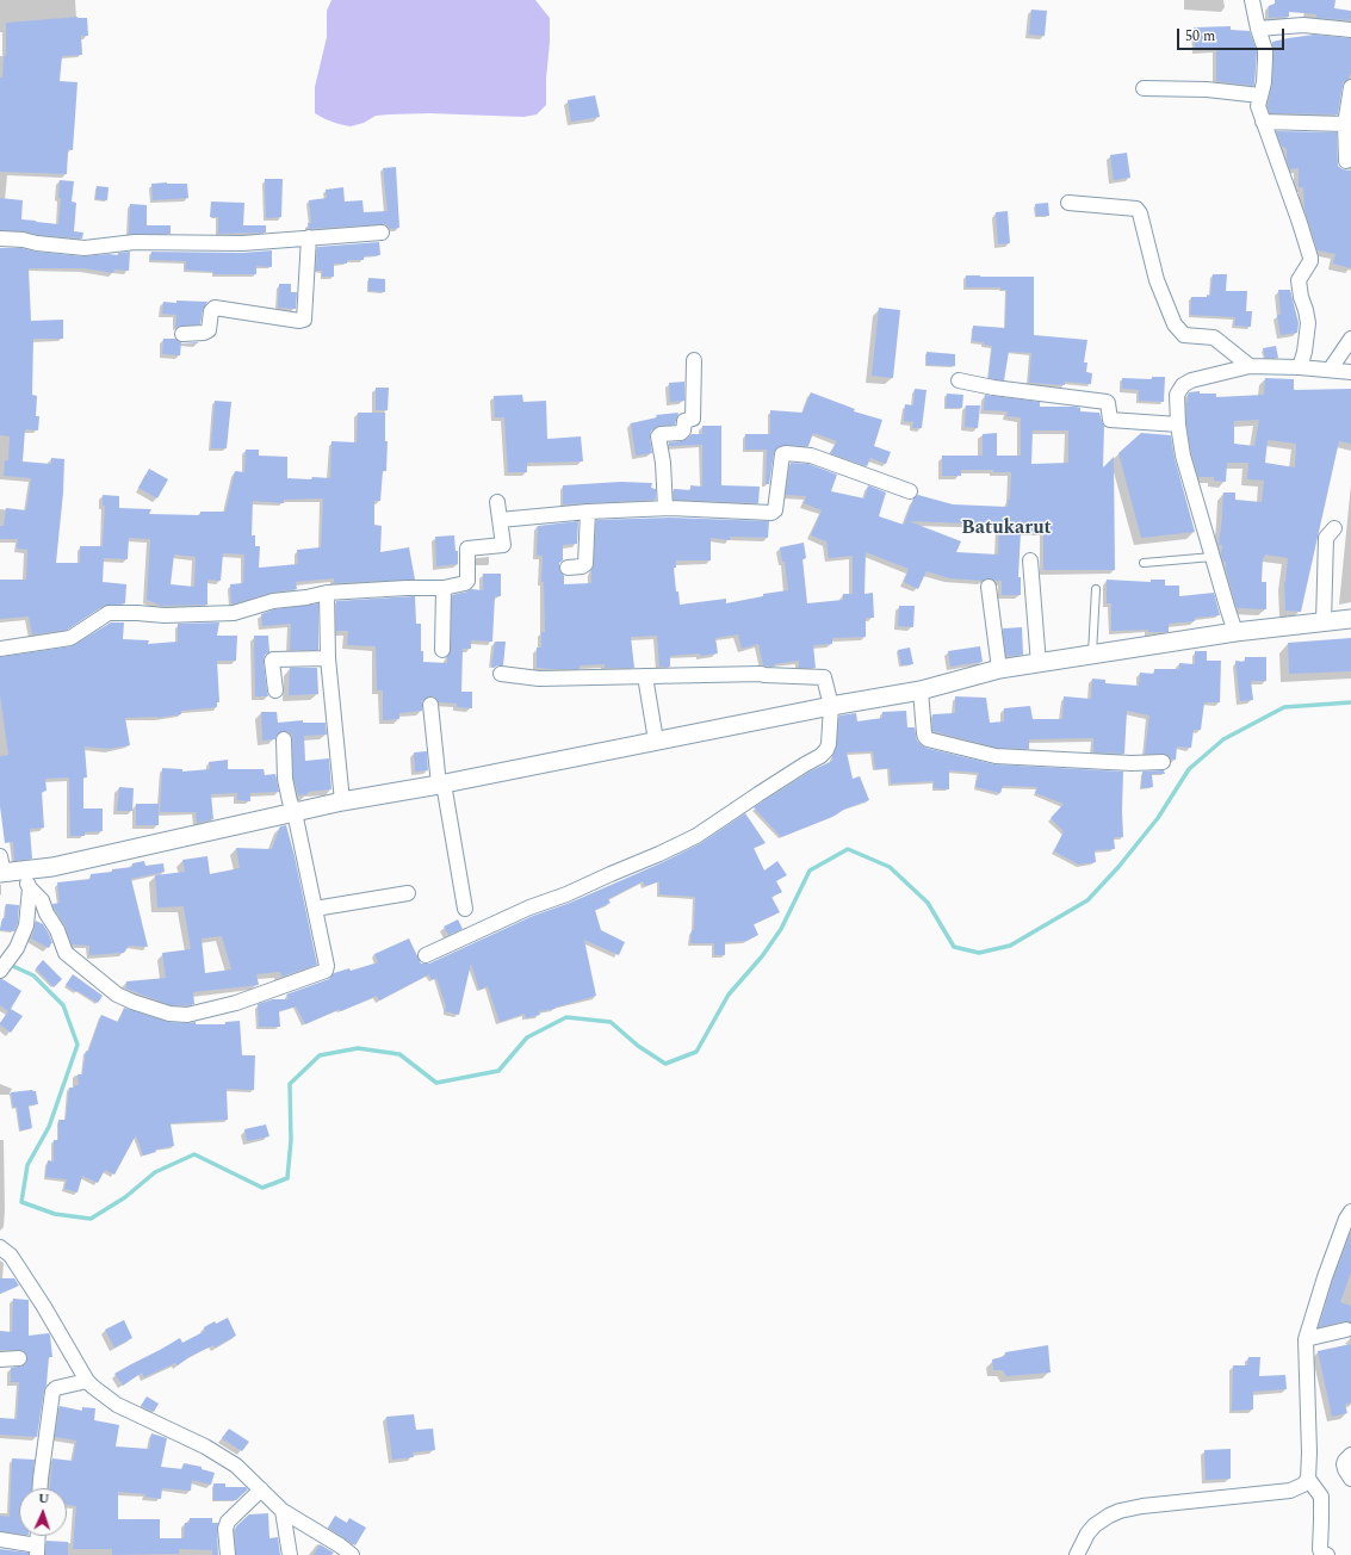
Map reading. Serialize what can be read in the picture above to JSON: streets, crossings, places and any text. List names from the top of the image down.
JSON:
{
  "districts": ["Batukarut"],
  "scale_bar": "50 m",
  "north": "top"
}
